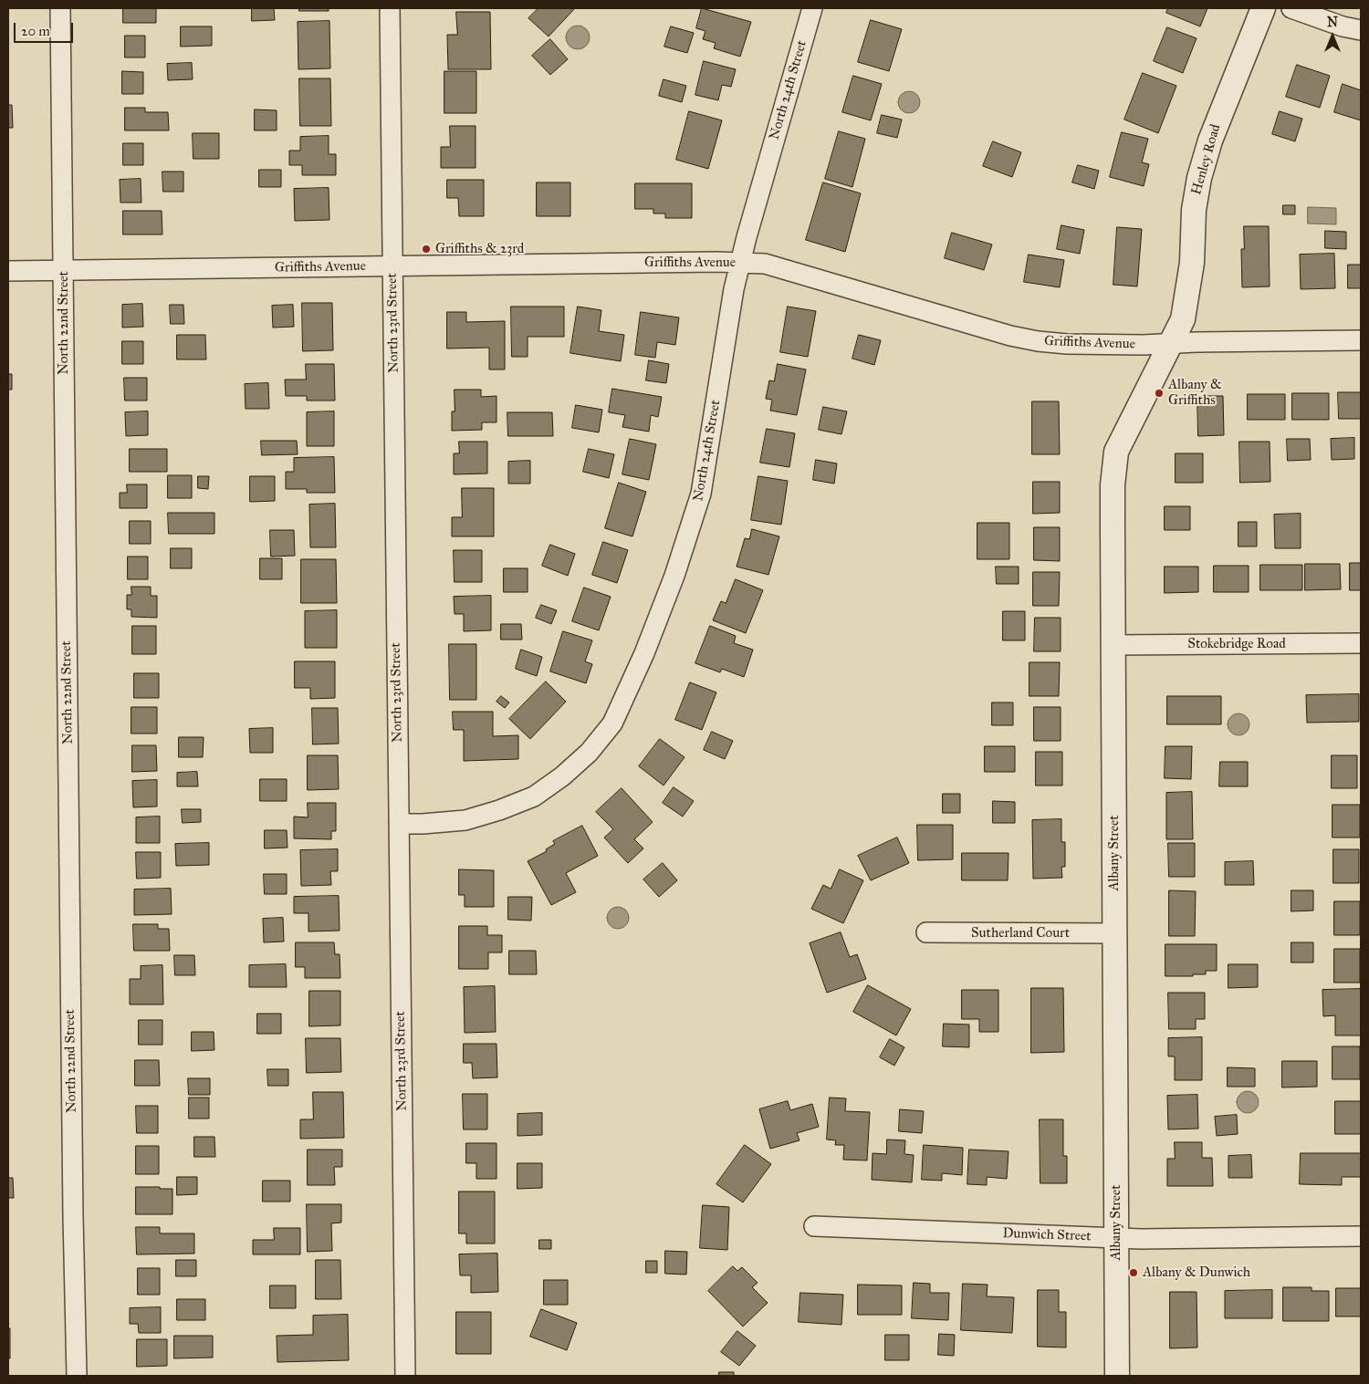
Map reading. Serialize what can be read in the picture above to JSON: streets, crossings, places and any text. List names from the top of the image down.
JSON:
{
  "streets": {
    "street": [
      "North 24th Street",
      "Henley Road",
      "Griffiths Avenue",
      "North 22nd Street",
      "North 23rd Street",
      "Stokebridge Road",
      "Albany Street",
      "Sutherland Court",
      "Dunwich Street"
    ]
  },
  "crossings": [
    ["North 24th Street", "Griffiths Avenue"],
    ["North 24th Street", "North 23rd Street"],
    ["Henley Road", "Griffiths Avenue"],
    ["Henley Road", "Albany Street"],
    ["Griffiths Avenue", "North 22nd Street"],
    ["Griffiths Avenue", "North 23rd Street"],
    ["Griffiths Avenue", "Albany Street"],
    ["Stokebridge Road", "Albany Street"],
    ["Albany Street", "Sutherland Court"],
    ["Albany Street", "Dunwich Street"]
  ],
  "places": ["Griffiths & 23rd", "Albany & Griffiths", "Albany & Dunwich"],
  "scale_bar": "20 m",
  "north": "top"
}
